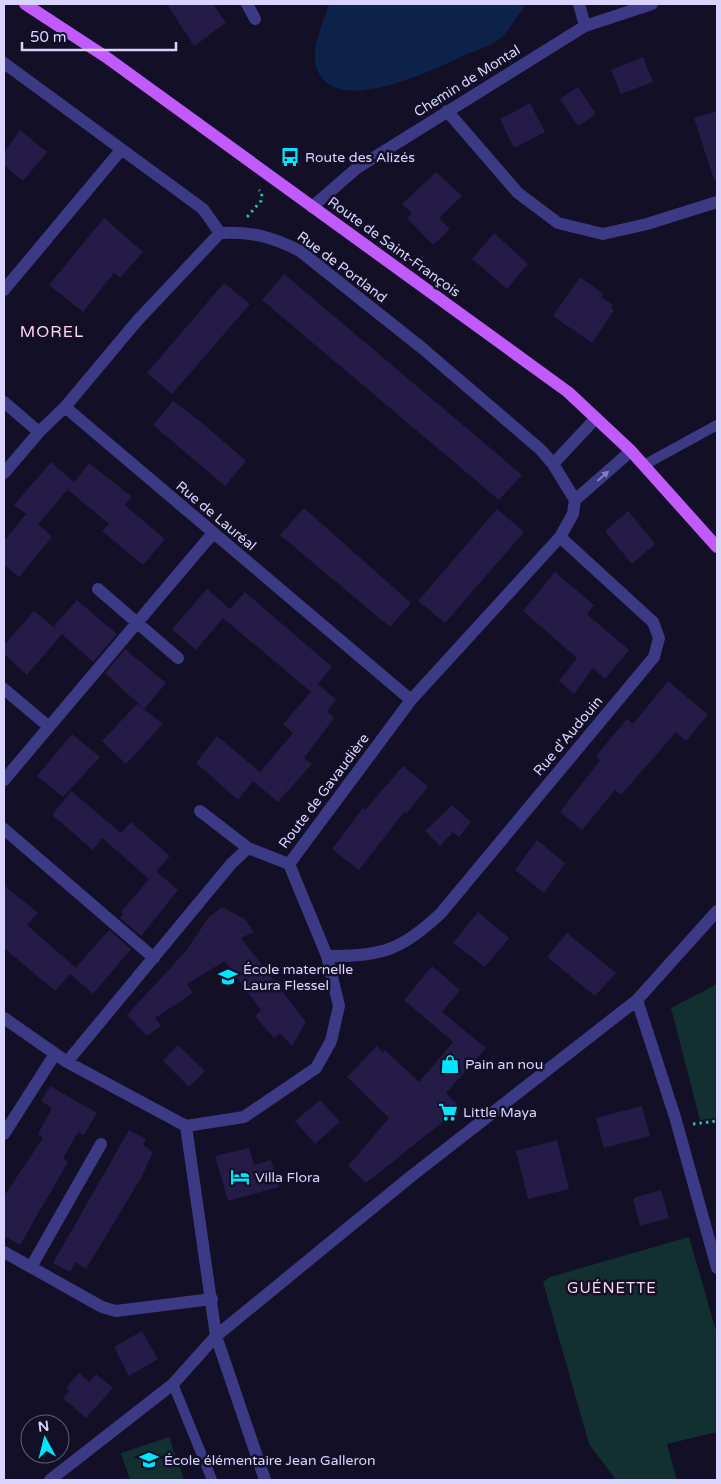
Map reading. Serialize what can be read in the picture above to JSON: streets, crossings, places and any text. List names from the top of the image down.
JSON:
{
  "streets": {
    "main road": ["Route de Saint-François"],
    "street": [
      "Chemin de Montal",
      "Rue de Portland",
      "Rue de Lauréal",
      "Rue d'Audouin",
      "Route de Gavaudière"
    ]
  },
  "crossings": [
    ["Chemin de Montal", "Route de Saint-François"],
    ["Rue de Portland", "Route de Gavaudière"],
    ["Rue de Lauréal", "Route de Gavaudière"],
    ["Rue d'Audouin", "Route de Gavaudière"]
  ],
  "districts": ["MOREL", "GUÉNETTE"],
  "places": {
    "bus stop": ["Route des Alizés"],
    "school or university": ["École maternelle Laura Flessel", "École élémentaire Jean Galleron"],
    "shop": ["Pain an nou"],
    "supermarket": ["Little Maya"],
    "hotel": ["Villa Flora"]
  },
  "scale_bar": "50 m",
  "north": "top"
}
